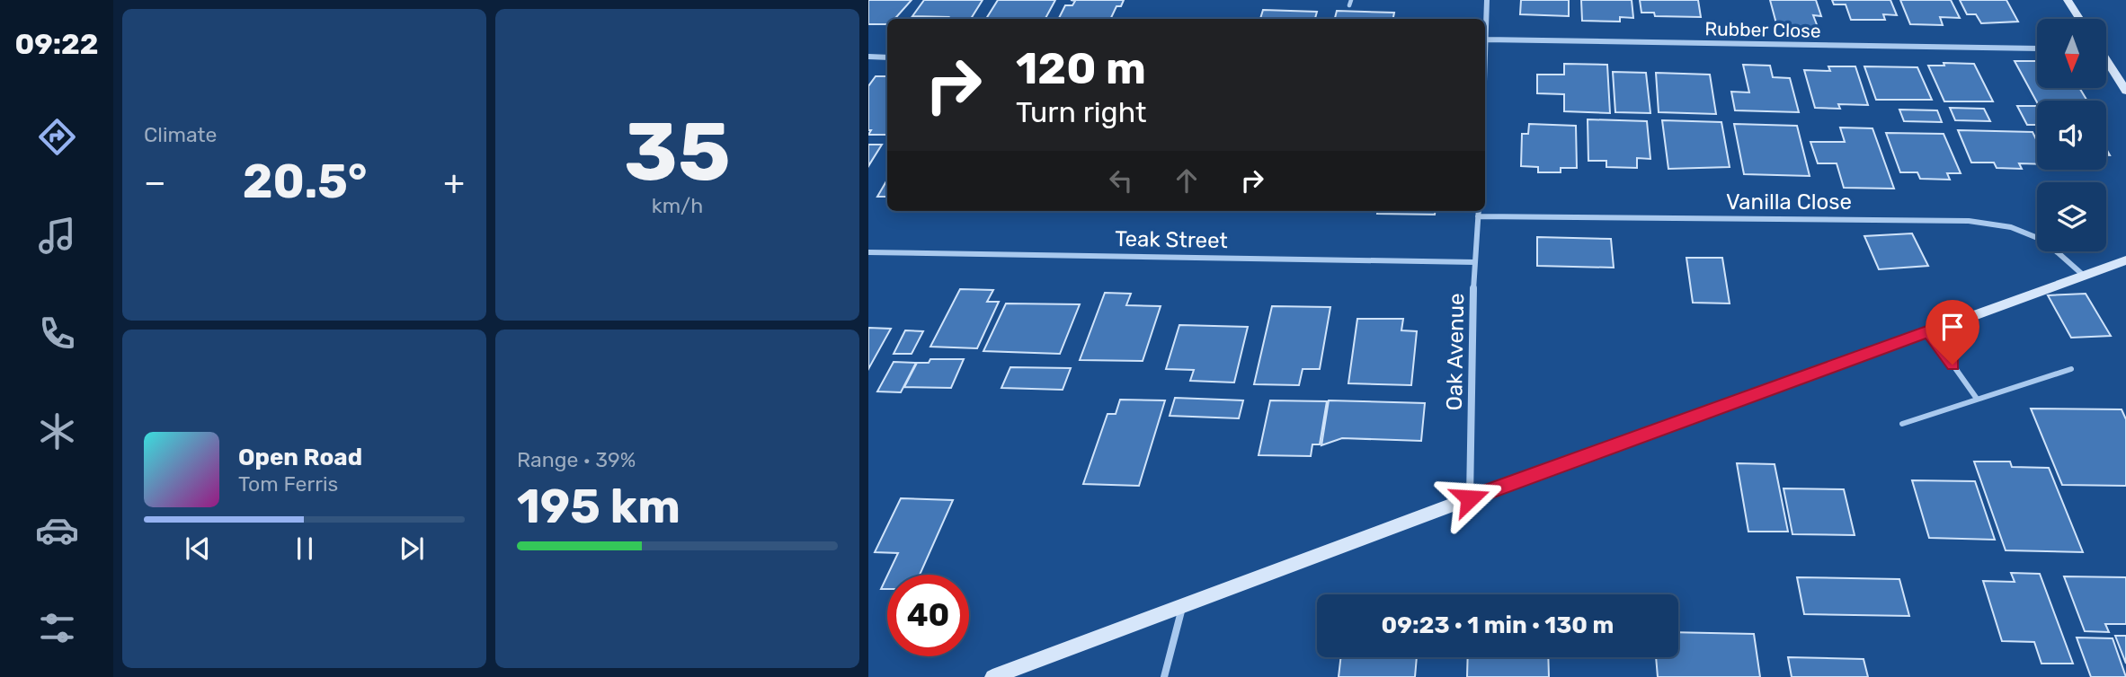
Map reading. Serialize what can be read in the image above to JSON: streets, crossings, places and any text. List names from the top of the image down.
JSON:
{
  "streets": {
    "street": [
      "Rubber Close",
      "Vanilla Close",
      "Teak Street",
      "Oak Avenue"
    ]
  },
  "crossings": [
    ["Vanilla Close", "Oak Avenue"],
    ["Teak Street", "Oak Avenue"]
  ],
  "north": "bottom",
  "page": {
    "tabs": "09:22",
    "tile": [
      "Climate",
      ["35", "km/h"],
      ["Range · 39%", "195 km"]
    ],
    "turn": ["120 m", "Turn right"],
    "heat": ["−", "20.5°", "+"],
    "song": ["Open Road", "Tom Ferris"],
    "limit": "40",
    "trip": "09:23 · 1 min · 130 m"
  }
}
